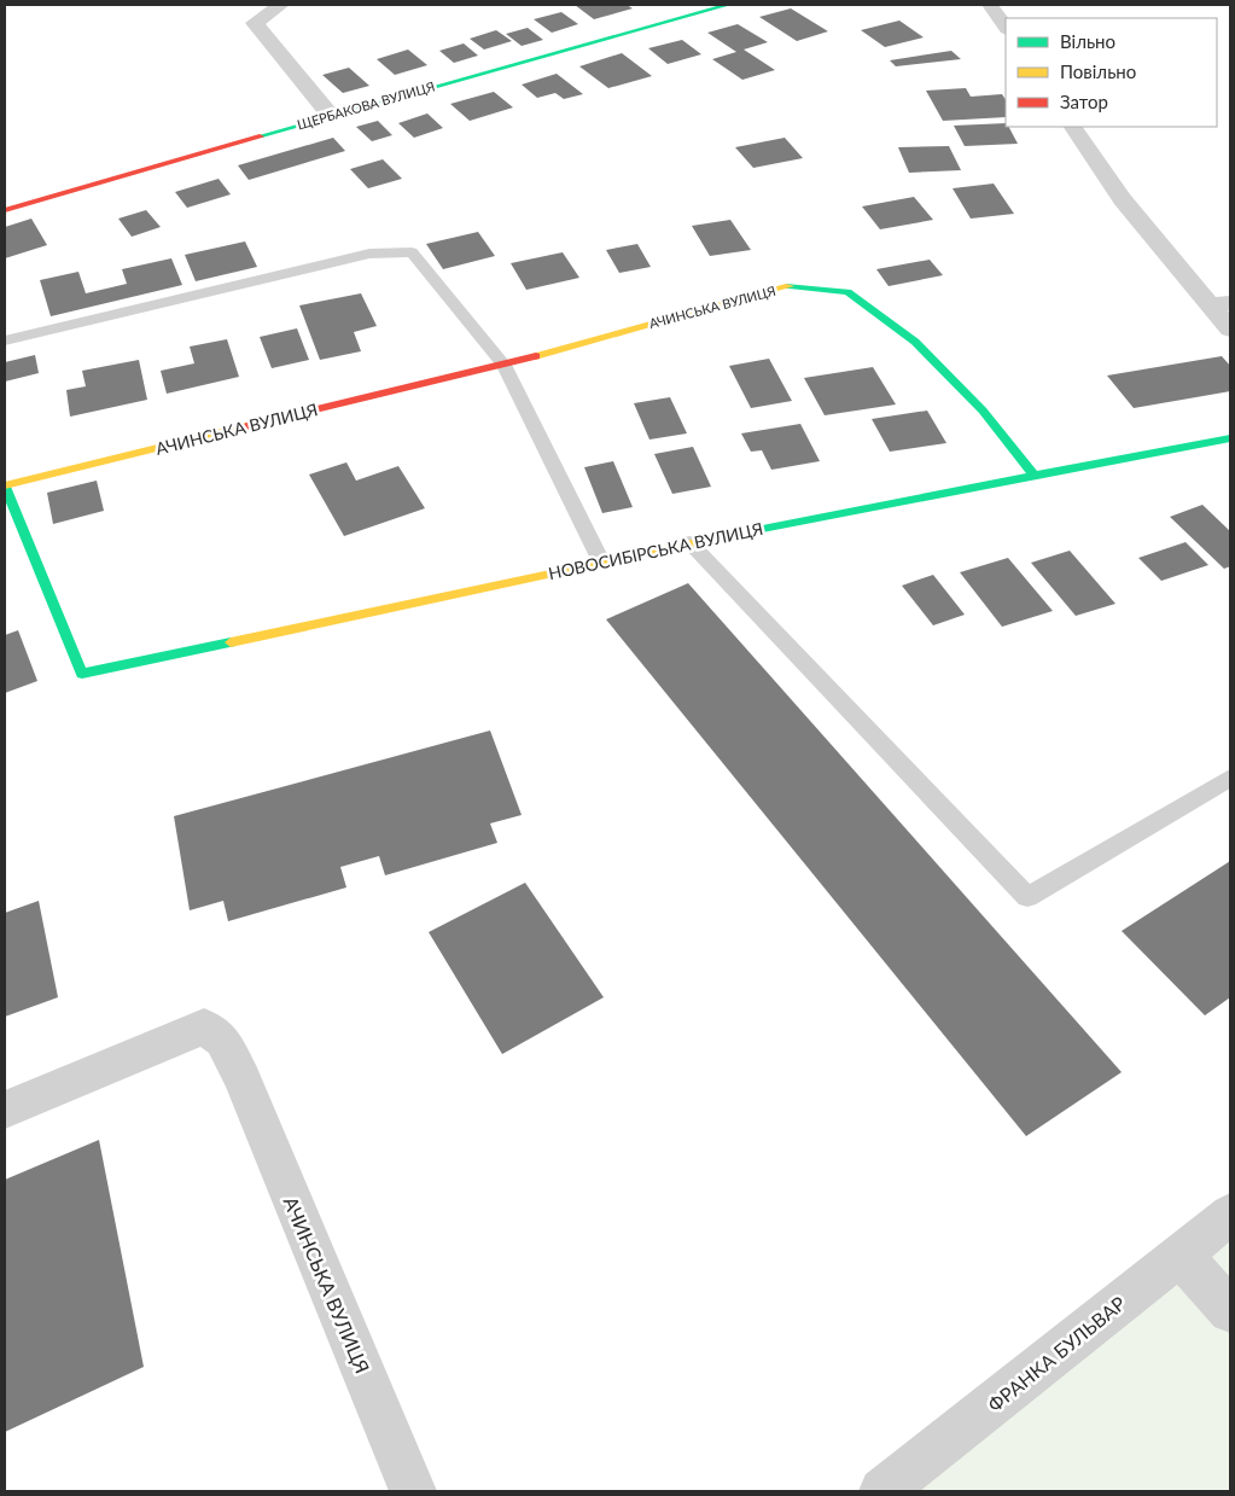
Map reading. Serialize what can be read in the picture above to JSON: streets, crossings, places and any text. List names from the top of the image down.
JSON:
{
  "streets": {
    "street": [
      "ЩЕРБАКОВА ВУЛИЦЯ",
      "АЧИНСЬКА ВУЛИЦЯ",
      "НОВОСИБІРСЬКА ВУЛИЦЯ",
      "ФРАНКА БУЛЬВАР"
    ]
  },
  "crossings": [
    ["АЧИНСЬКА ВУЛИЦЯ", "НОВОСИБІРСЬКА ВУЛИЦЯ"]
  ],
  "legend": ["Вільно", "Повільно", "Затор"]
}
